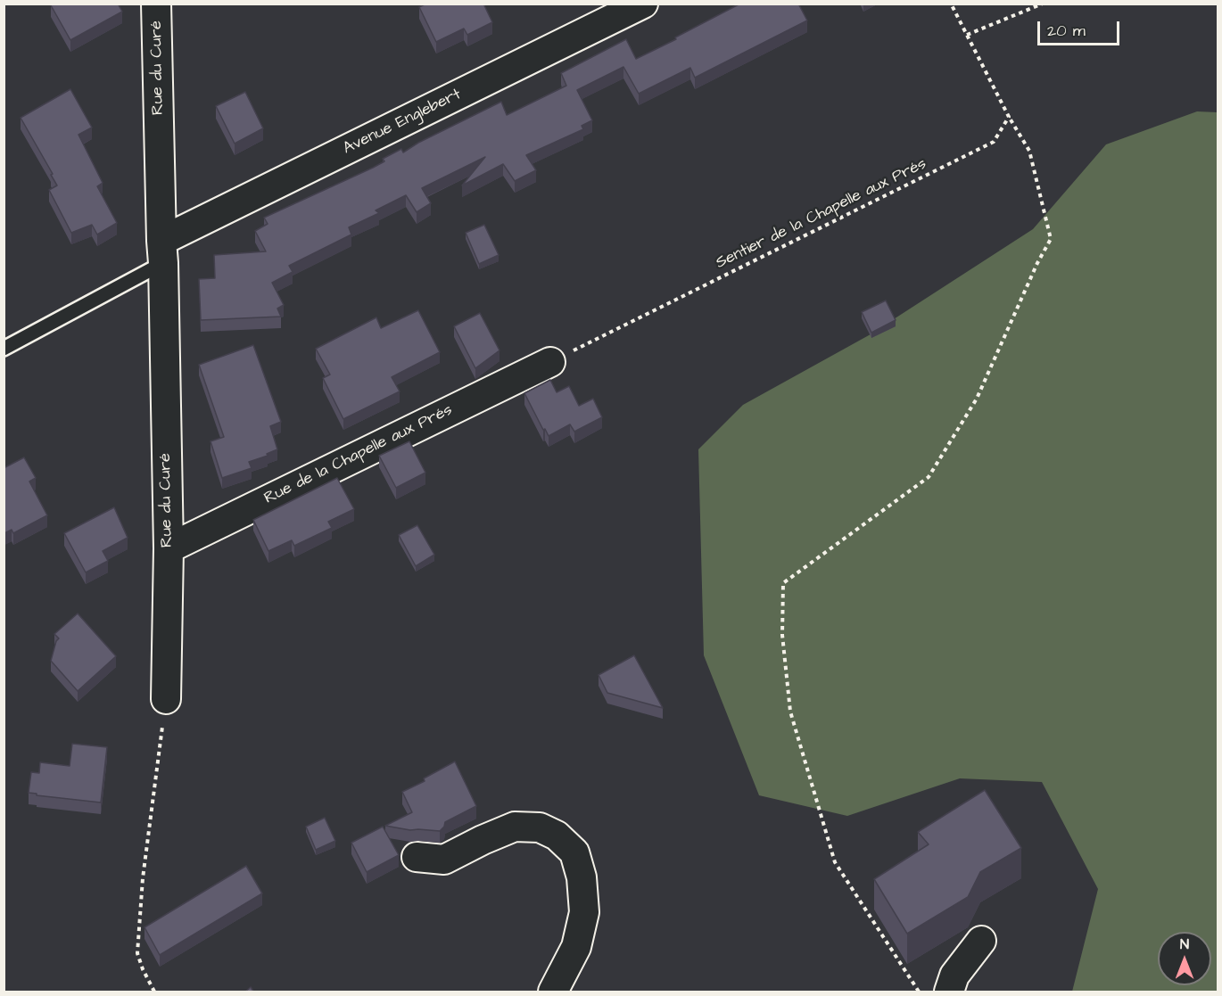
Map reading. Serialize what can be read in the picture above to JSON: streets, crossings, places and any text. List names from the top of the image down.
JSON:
{
  "streets": {
    "street": ["Rue du Curé", "Avenue Englebert", "Rue de la Chapelle aux Prés"],
    "path": ["Sentier de la Chapelle aux Prés"]
  },
  "crossings": [
    ["Rue du Curé", "Avenue Englebert"],
    ["Rue du Curé", "Rue de la Chapelle aux Prés"],
    ["Sentier de la Chapelle aux Prés", "Rue de la Chapelle aux Prés"]
  ],
  "scale_bar": "20 m",
  "north": "top"
}
